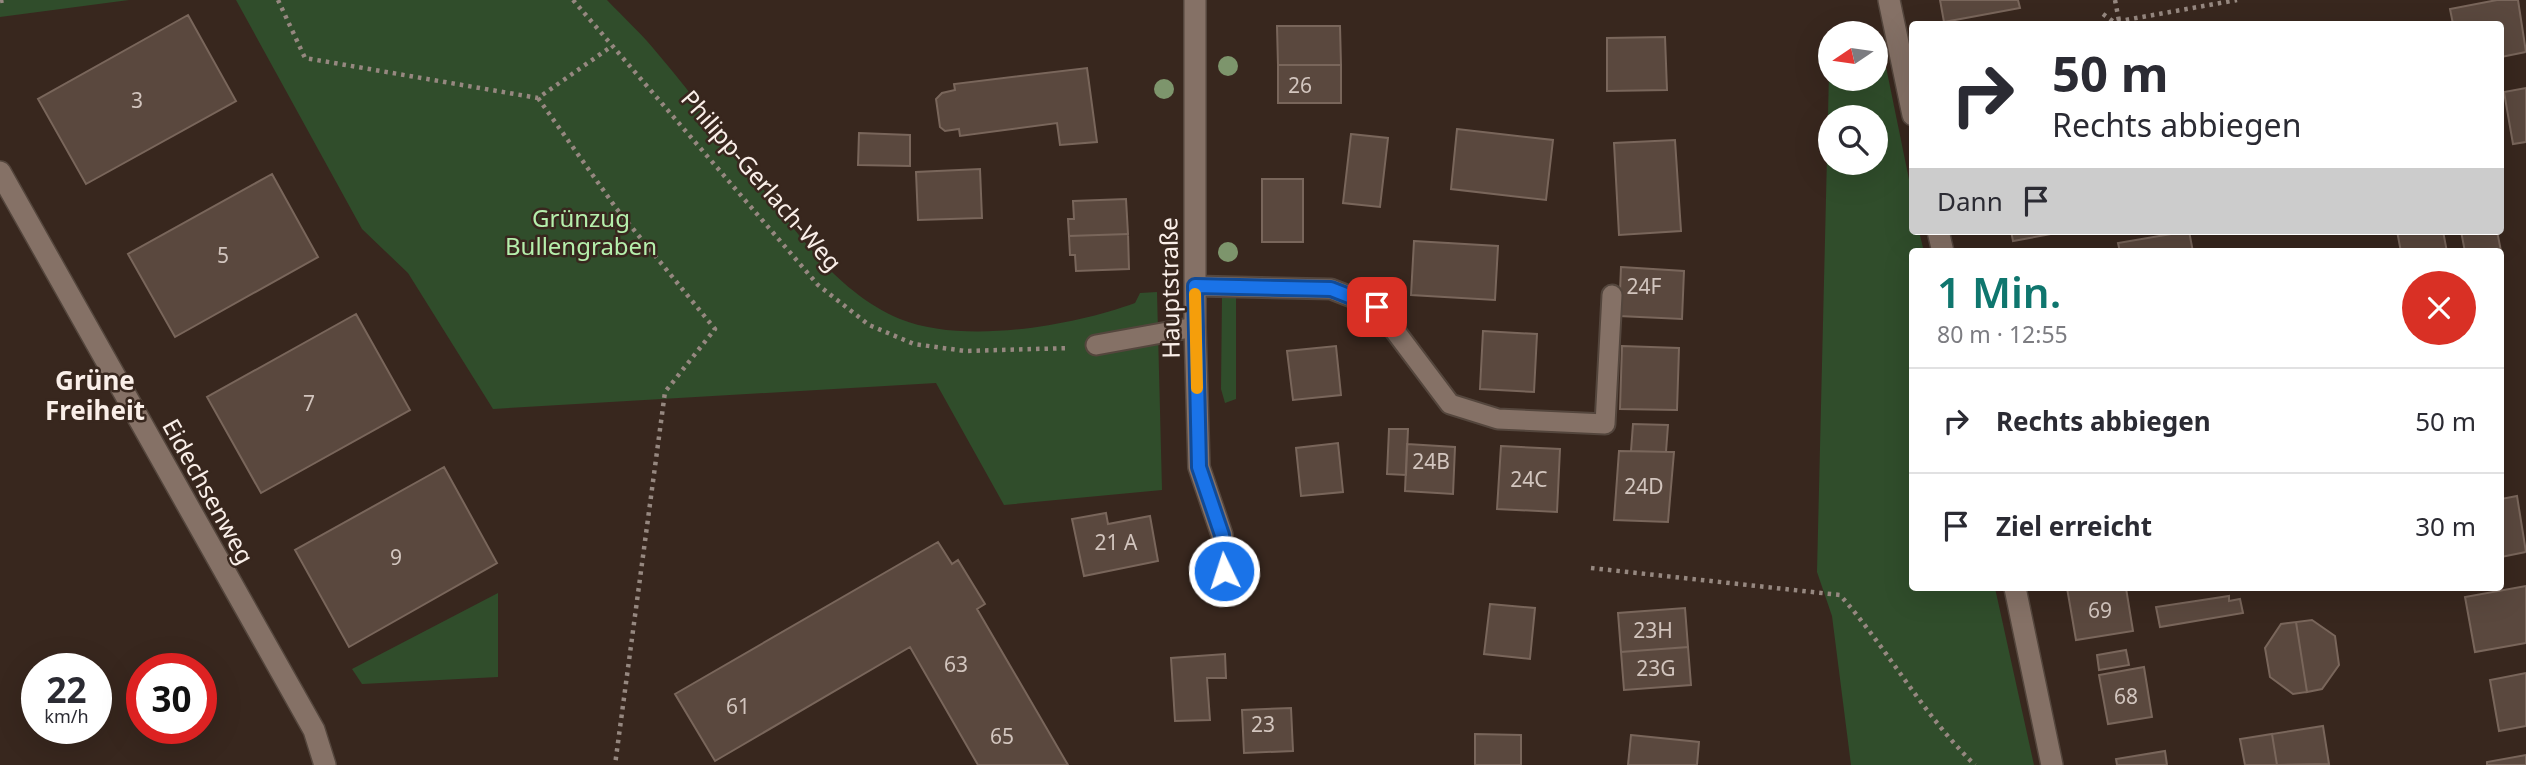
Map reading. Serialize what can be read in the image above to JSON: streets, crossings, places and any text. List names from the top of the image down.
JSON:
{
  "streets": {
    "street": ["Hauptstraße", "Eidechsenweg"],
    "path": ["Philipp-Gerlach-Weg"]
  },
  "districts": ["Grüne Freiheit"],
  "parks": ["Grünzug Bullengraben"],
  "house_numbers": [
    "26",
    "3",
    "5",
    "24F",
    "7",
    "24B",
    "24C",
    "24D",
    "21 A",
    "9",
    "69",
    "23H",
    "63",
    "23G",
    "68",
    "61",
    "23",
    "65"
  ],
  "north": "left",
  "page": {
    "turn": ["50 m", "Rechts abbiegen"],
    "then": "Dann",
    "heading": ["1 Min.", "80 m · 12:55"],
    "list": [
      {
        "name": "Rechts abbiegen",
        "value": "50 m"
      },
      {
        "name": "Ziel erreicht",
        "value": "30 m"
      }
    ],
    "speed": "22 km/h",
    "limit": "30"
  }
}
